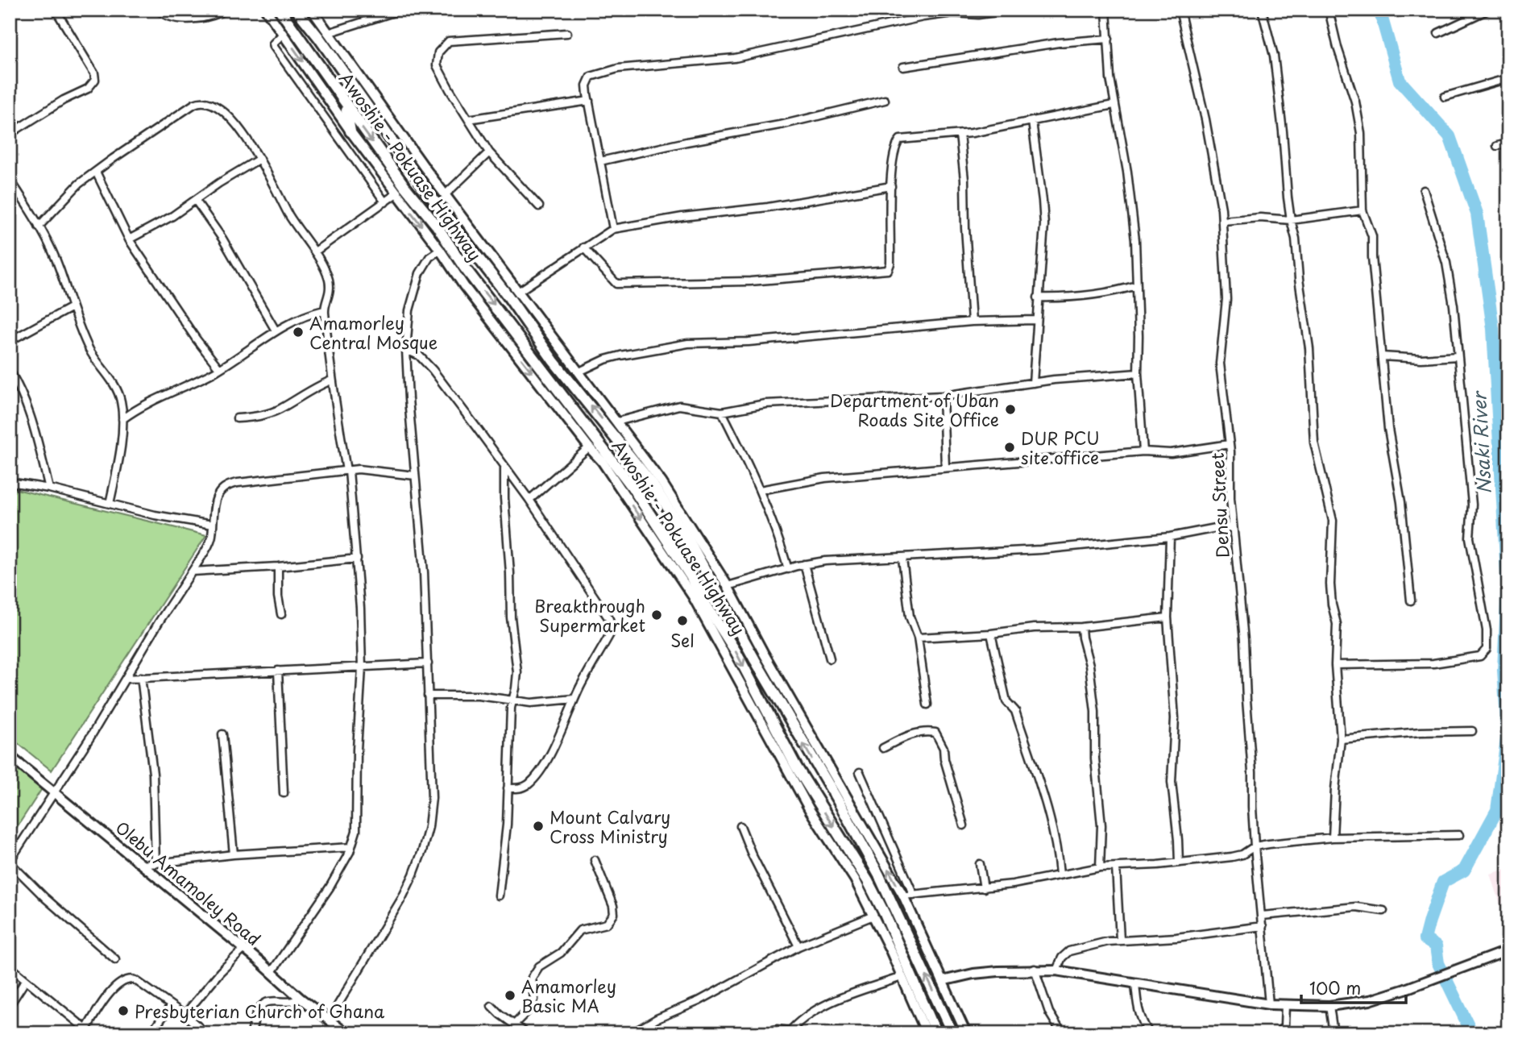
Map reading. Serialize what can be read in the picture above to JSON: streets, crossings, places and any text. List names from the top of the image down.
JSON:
{
  "streets": {
    "main road": ["Awoshie - Pokuase Highway"],
    "street": ["Densu Street", "Olebu Amamoley Road"]
  },
  "water": ["Nsaki River"],
  "places": [
    "Amamorley Central Mosque",
    "Department of Uban Roads Site Office",
    "DUR PCU site office",
    "Breakthrough Supermarket",
    "Sel",
    "Mount Calvary Cross Ministry",
    "Amamorley Basic MA",
    "Presbyterian Church of Ghana"
  ],
  "scale_bar": "100 m"
}
